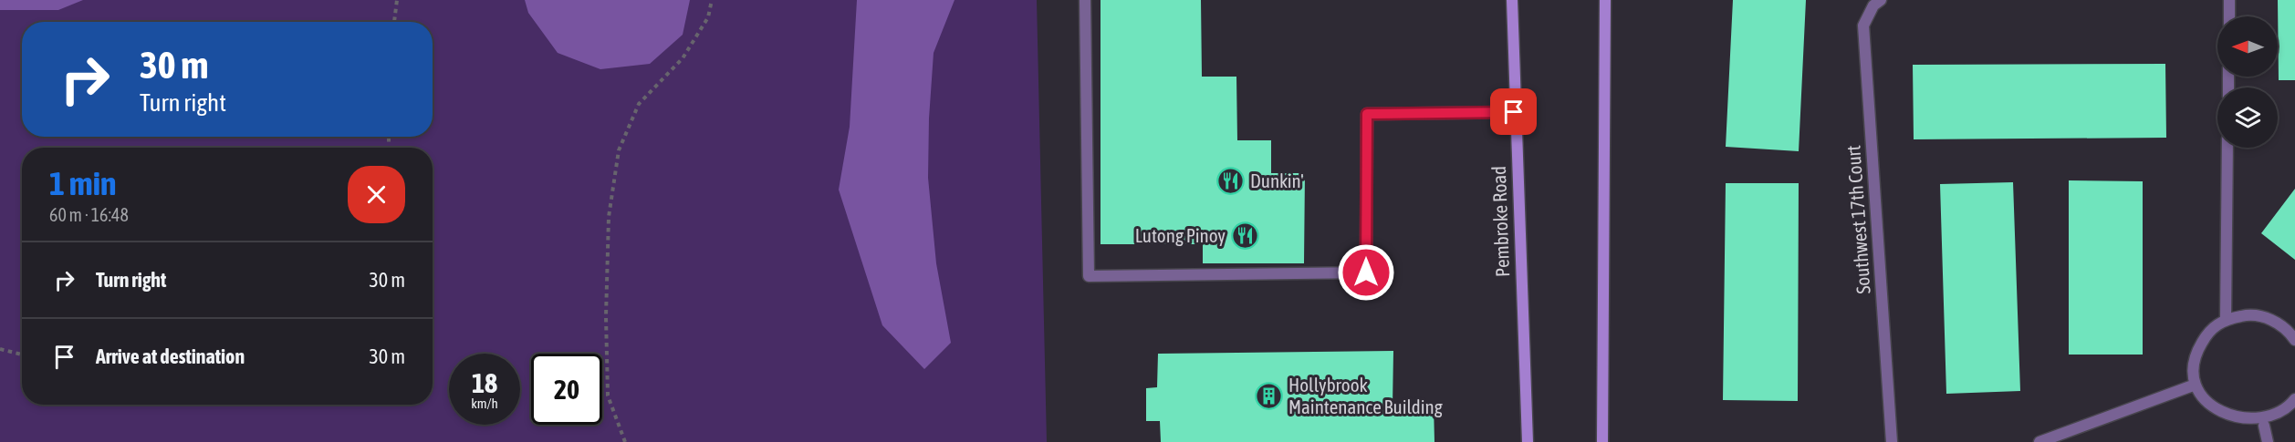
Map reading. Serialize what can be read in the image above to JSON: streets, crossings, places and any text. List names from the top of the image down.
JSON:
{
  "streets": {
    "main road": ["Pembroke Road"],
    "street": ["Southwest 17th Court"]
  },
  "places": {
    "restaurant": ["Dunkin'", "Lutong Pinoy"],
    "building": ["Hollybrook Maintenance Building"]
  },
  "north": "left",
  "page": {
    "turn": ["30 m", "Turn right"],
    "heading": ["1 min", "60 m · 16:48"],
    "list": [
      {
        "name": "Turn right",
        "value": "30 m"
      },
      {
        "name": "Arrive at destination",
        "value": "30 m"
      }
    ],
    "speed": "18 km/h",
    "limit": "20"
  }
}
